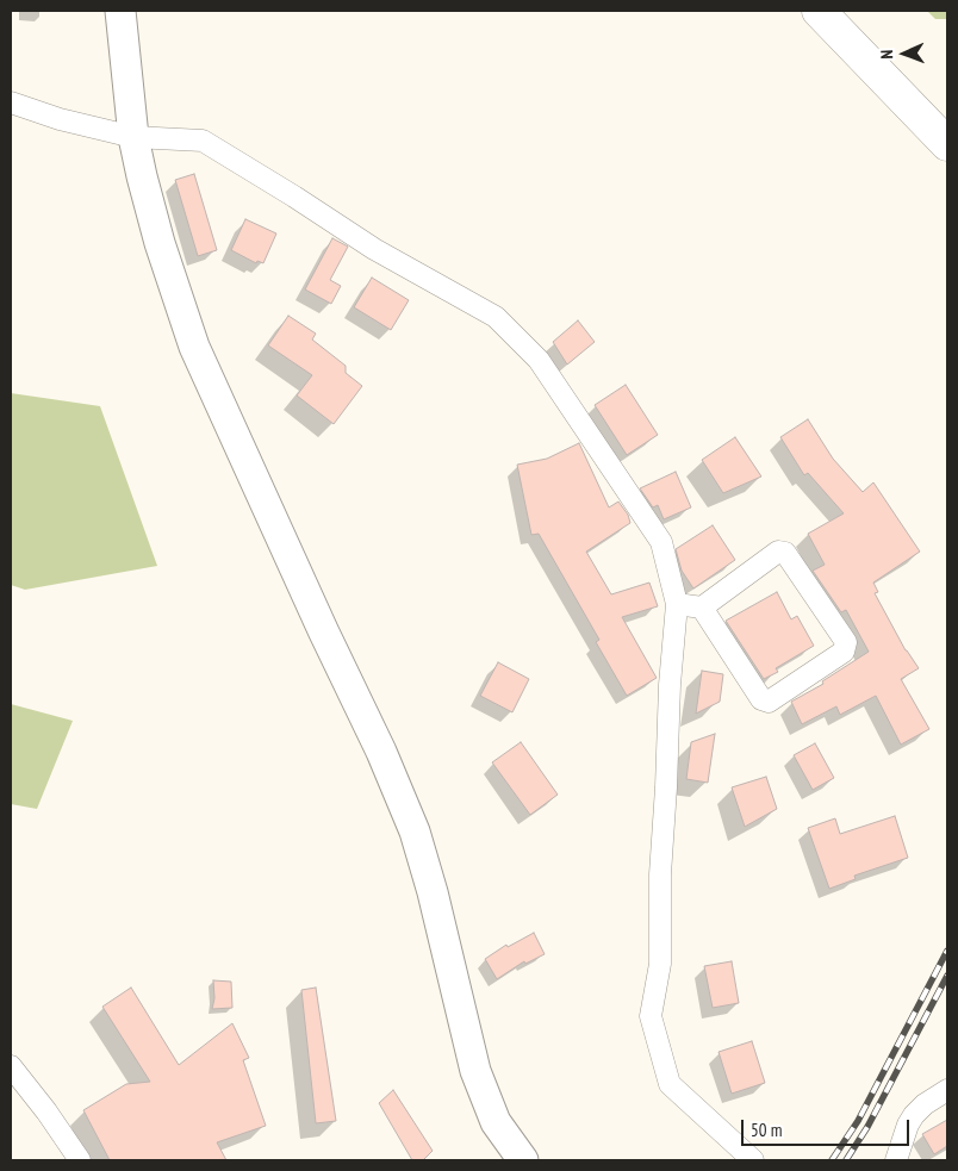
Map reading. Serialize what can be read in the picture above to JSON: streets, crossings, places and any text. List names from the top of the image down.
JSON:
{
  "scale_bar": "50 m",
  "north": "left"
}
